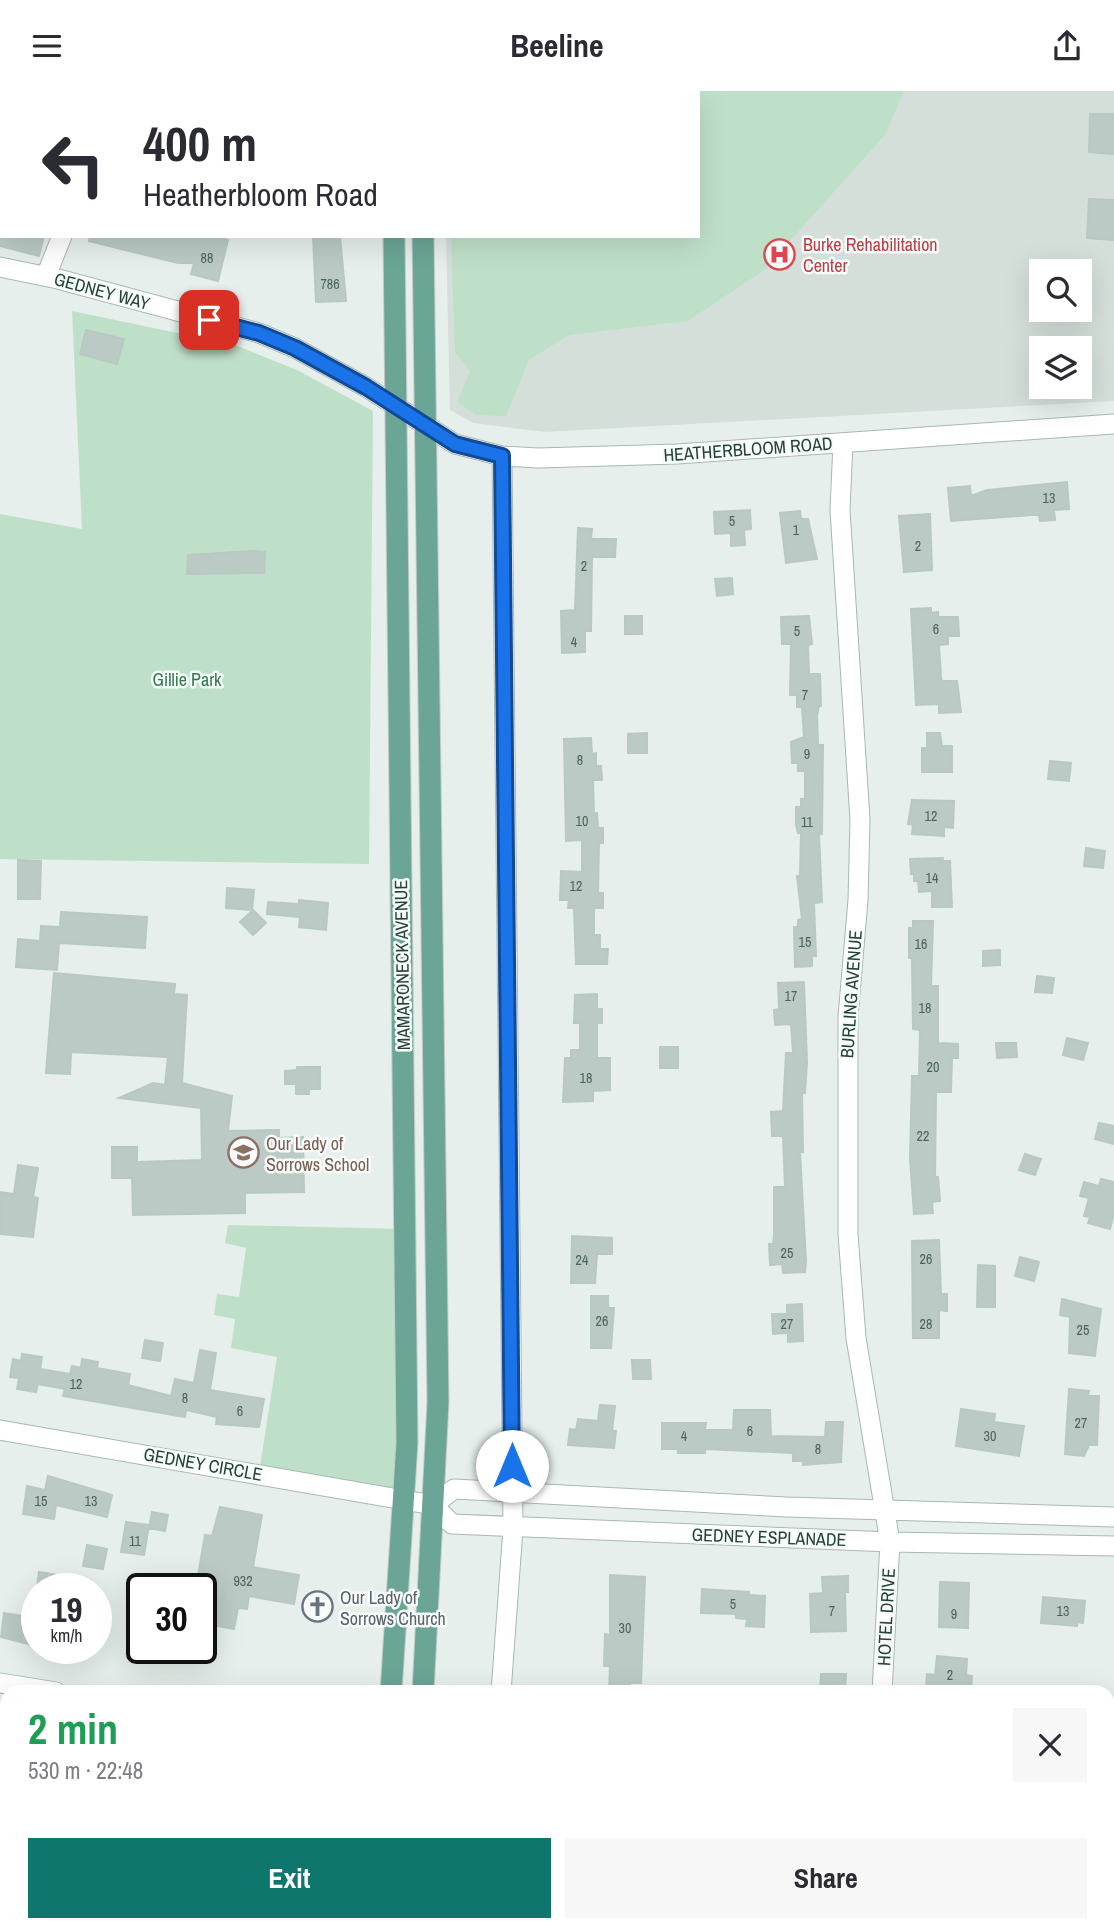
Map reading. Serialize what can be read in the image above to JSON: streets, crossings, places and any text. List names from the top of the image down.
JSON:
{
  "streets": {
    "main road": ["MAMARONECK AVENUE"],
    "street": [
      "GEDNEY WAY",
      "HEATHERBLOOM ROAD",
      "BURLING AVENUE",
      "GEDNEY CIRCLE",
      "GEDNEY ESPLANADE",
      "HOTEL DRIVE"
    ]
  },
  "crossings": [
    ["GEDNEY WAY", "HEATHERBLOOM ROAD"],
    ["GEDNEY WAY", "MAMARONECK AVENUE"],
    ["HEATHERBLOOM ROAD", "MAMARONECK AVENUE"],
    ["HEATHERBLOOM ROAD", "BURLING AVENUE"],
    ["MAMARONECK AVENUE", "GEDNEY CIRCLE"],
    ["MAMARONECK AVENUE", "GEDNEY ESPLANADE"],
    ["BURLING AVENUE", "GEDNEY ESPLANADE"],
    ["BURLING AVENUE", "HOTEL DRIVE"],
    ["GEDNEY CIRCLE", "GEDNEY ESPLANADE"],
    ["GEDNEY ESPLANADE", "HOTEL DRIVE"]
  ],
  "parks": ["Gillie Park"],
  "places": {
    "hospital": ["Burke Rehabilitation Center"],
    "school or university": ["Our Lady of Sorrows School"],
    "church": ["Our Lady of Sorrows Church"]
  },
  "house_numbers": [
    "88",
    "786",
    "13",
    "5",
    "1",
    "2",
    "2",
    "6",
    "5",
    "4",
    "7",
    "9",
    "8",
    "12",
    "10",
    "11",
    "14",
    "12",
    "15",
    "16",
    "17",
    "18",
    "20",
    "18",
    "22",
    "25",
    "26",
    "24",
    "26",
    "27",
    "28",
    "25",
    "12",
    "8",
    "6",
    "27",
    "6",
    "4",
    "30",
    "8",
    "15",
    "13",
    "11",
    "932",
    "5",
    "7",
    "13",
    "9",
    "30",
    "2"
  ],
  "page": {
    "header": "Beeline",
    "turn": ["400 m", "Heatherbloom Road"],
    "speed": "19 km/h",
    "limit": "30",
    "heading": ["2 min", "530 m · 22:48"],
    "buttons": ["Exit", "Share"]
  }
}
